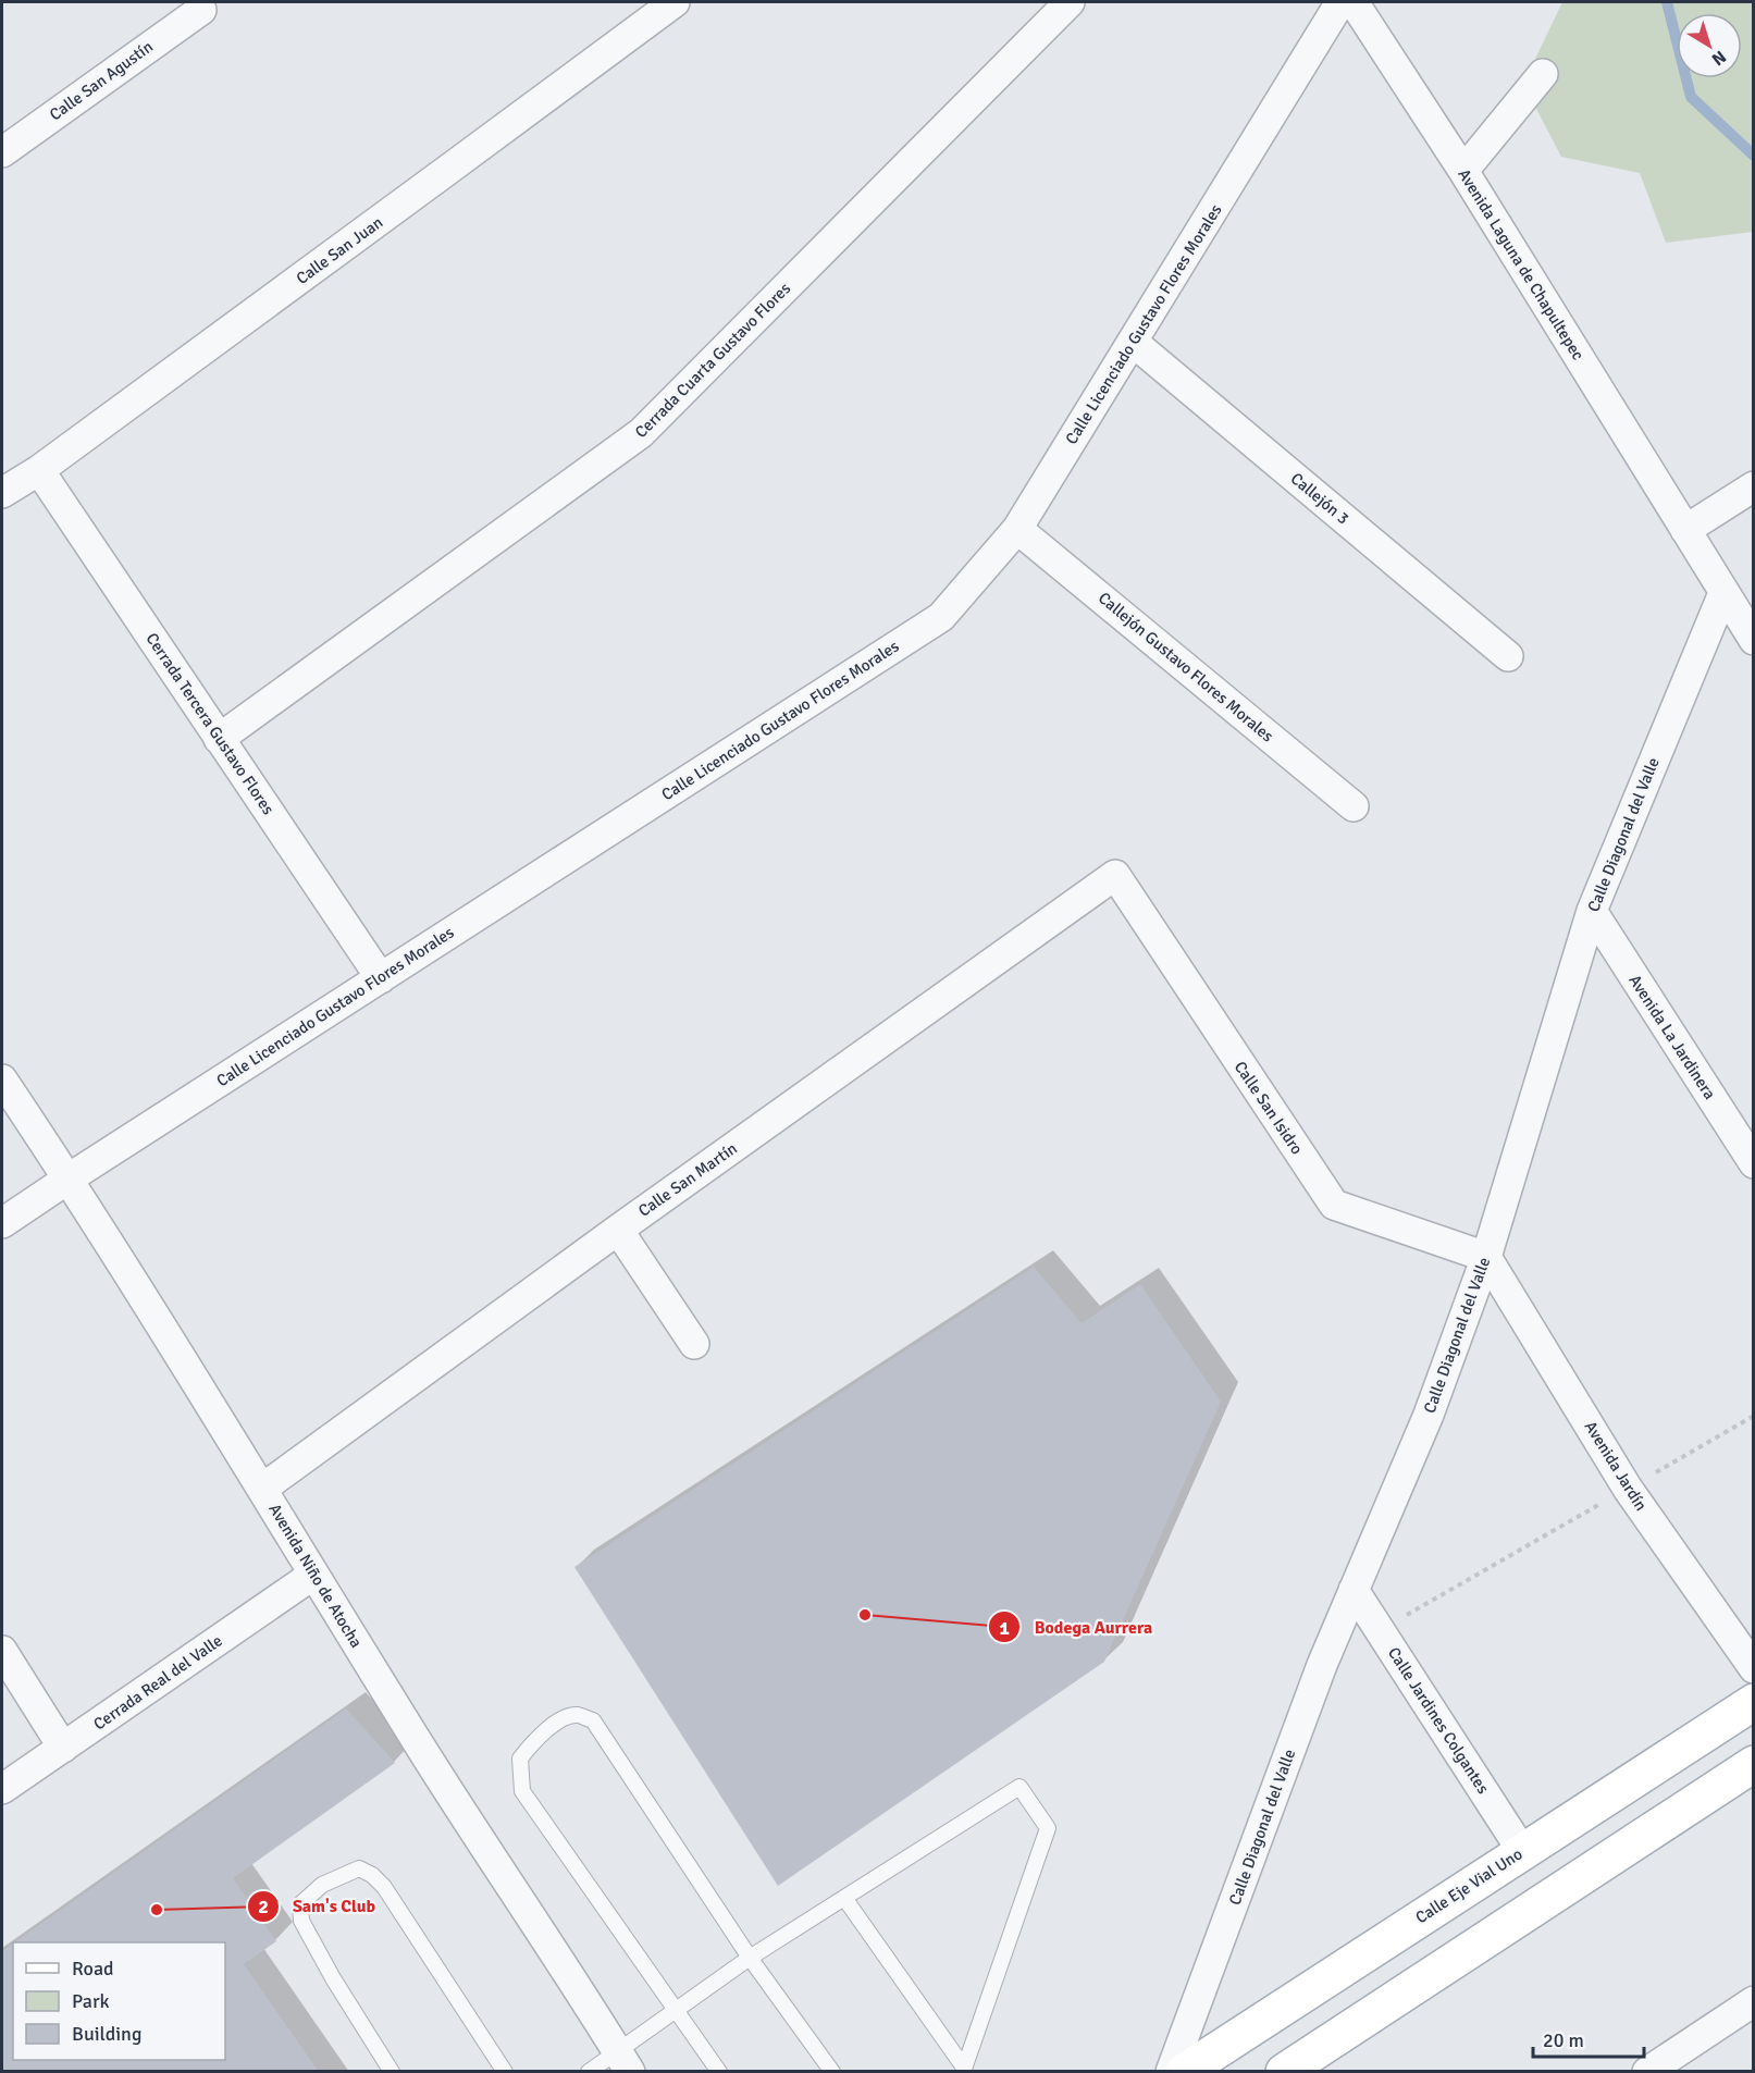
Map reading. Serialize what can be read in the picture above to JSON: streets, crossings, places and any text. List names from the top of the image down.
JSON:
{
  "streets": {
    "main road": ["Calle Eje Vial Uno"],
    "street": [
      "Calle San Agustín",
      "Calle San Juan",
      "Avenida Laguna de Chapultepec",
      "Calle Licenciado Gustavo Flores Morales",
      "Cerrada Cuarta Gustavo Flores",
      "Callejón 3",
      "Callejón Gustavo Flores Morales",
      "Cerrada Tercera Gustavo Flores",
      "Calle Diagonal del Valle",
      "Avenida La Jardinera",
      "Calle San Isidro",
      "Calle San Martín",
      "Avenida Jardín",
      "Avenida Niño de Atocha",
      "Cerrada Real del Valle",
      "Calle Jardines Colgantes"
    ]
  },
  "crossings": [
    ["Calle San Juan", "Cerrada Tercera Gustavo Flores"],
    ["Avenida Laguna de Chapultepec", "Calle Diagonal del Valle"],
    ["Calle Licenciado Gustavo Flores Morales", "Callejón 3"],
    ["Calle Licenciado Gustavo Flores Morales", "Callejón Gustavo Flores Morales"],
    ["Calle Licenciado Gustavo Flores Morales", "Cerrada Tercera Gustavo Flores"],
    ["Calle Licenciado Gustavo Flores Morales", "Avenida Niño de Atocha"],
    ["Cerrada Cuarta Gustavo Flores", "Cerrada Tercera Gustavo Flores"],
    ["Calle Diagonal del Valle", "Avenida La Jardinera"],
    ["Calle Diagonal del Valle", "Calle San Isidro"],
    ["Calle Diagonal del Valle", "Avenida Jardín"],
    ["Calle Diagonal del Valle", "Calle Jardines Colgantes"],
    ["Calle San Isidro", "Calle San Martín"],
    ["Calle San Isidro", "Avenida Jardín"],
    ["Calle San Martín", "Avenida Niño de Atocha"],
    ["Avenida Niño de Atocha", "Cerrada Real del Valle"],
    ["Calle Jardines Colgantes", "Calle Eje Vial Uno"]
  ],
  "places": ["Bodega Aurrera", "Sam's Club"],
  "legend": ["Road", "Park", "Building"],
  "scale_bar": "20 m",
  "north": "bottom right"
}
